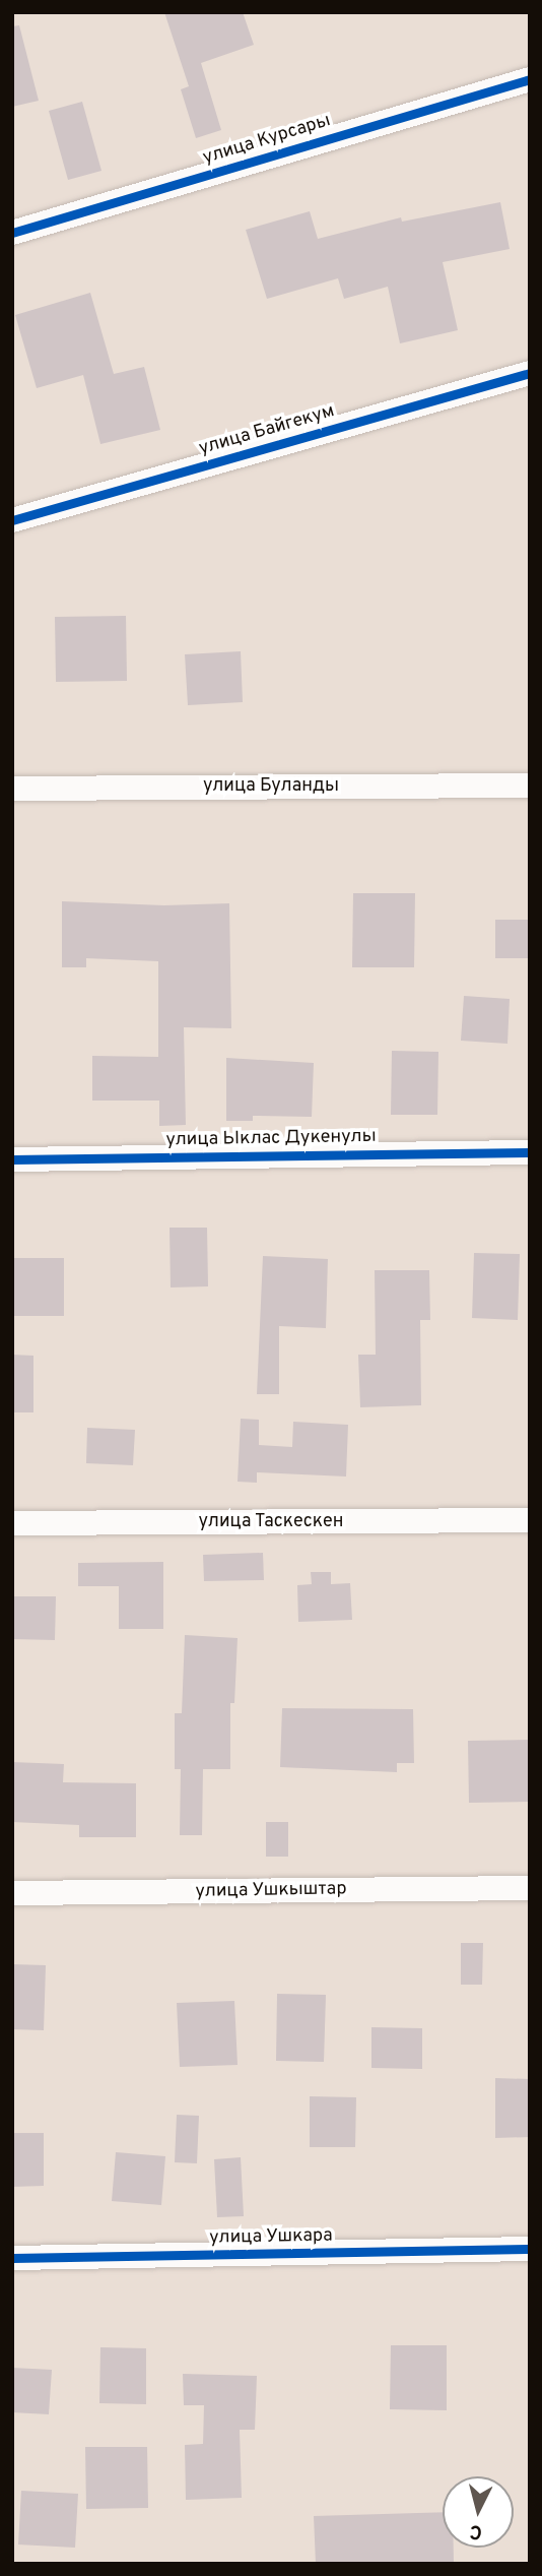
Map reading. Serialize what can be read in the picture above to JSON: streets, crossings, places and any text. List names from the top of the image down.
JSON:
{
  "streets": {
    "street": [
      "улица Курсары",
      "улица Байгекум",
      "улица Буланды",
      "улица Ыклас Дукенулы",
      "улица Таскескен",
      "улица Ушкыштар",
      "улица Ушкара"
    ]
  },
  "north": "bottom"
}
